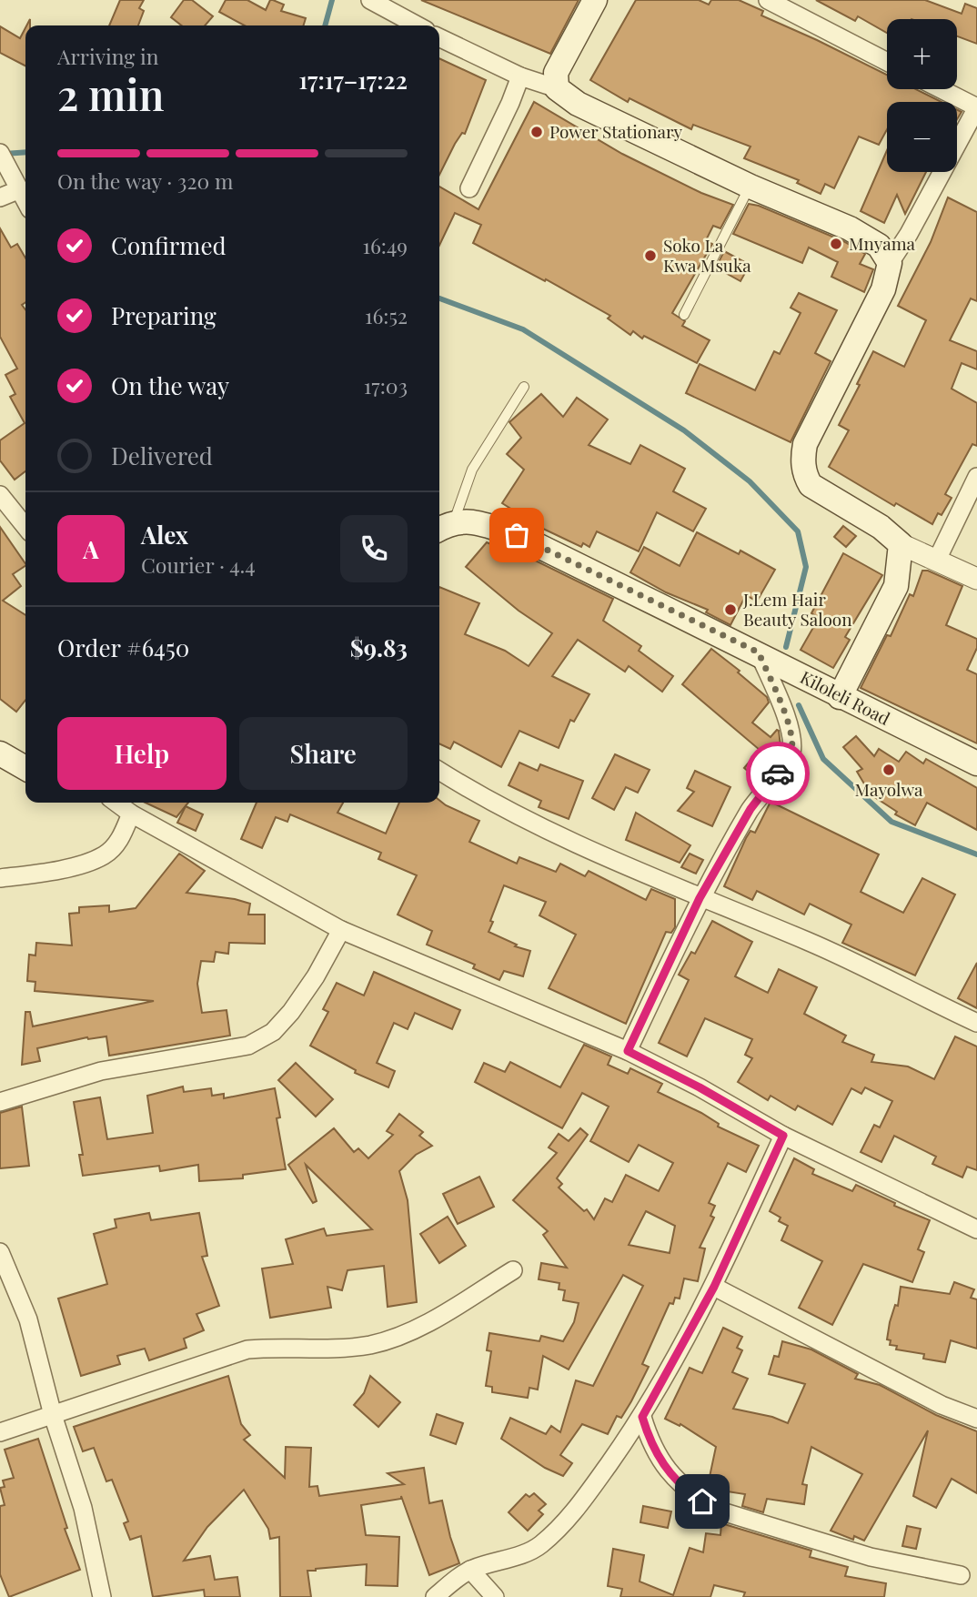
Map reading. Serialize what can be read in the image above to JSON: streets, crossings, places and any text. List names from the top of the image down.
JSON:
{
  "streets": {
    "main road": ["Kiloleli Road"]
  },
  "places": [
    "Power Stationary",
    "Mnyama",
    "Soko La Kwa Msuka",
    "J.Lem Hair Beauty Saloon",
    "Mayolwa"
  ],
  "page": {
    "map_buttons": ["+", "−"],
    "heading": ["2 min", "Arriving in", "17:17–17:22"],
    "panel": [
      "Alex",
      "Courier · 4.4",
      "Order #6450",
      "$9.83"
    ],
    "bar": "On the way · 320 m",
    "list": [
      ["Confirmed", "16:49"],
      ["Preparing", "16:52"],
      ["On the way", "17:03"],
      "Delivered"
    ],
    "round": "A",
    "buttons": ["Help", "Share"]
  }
}
